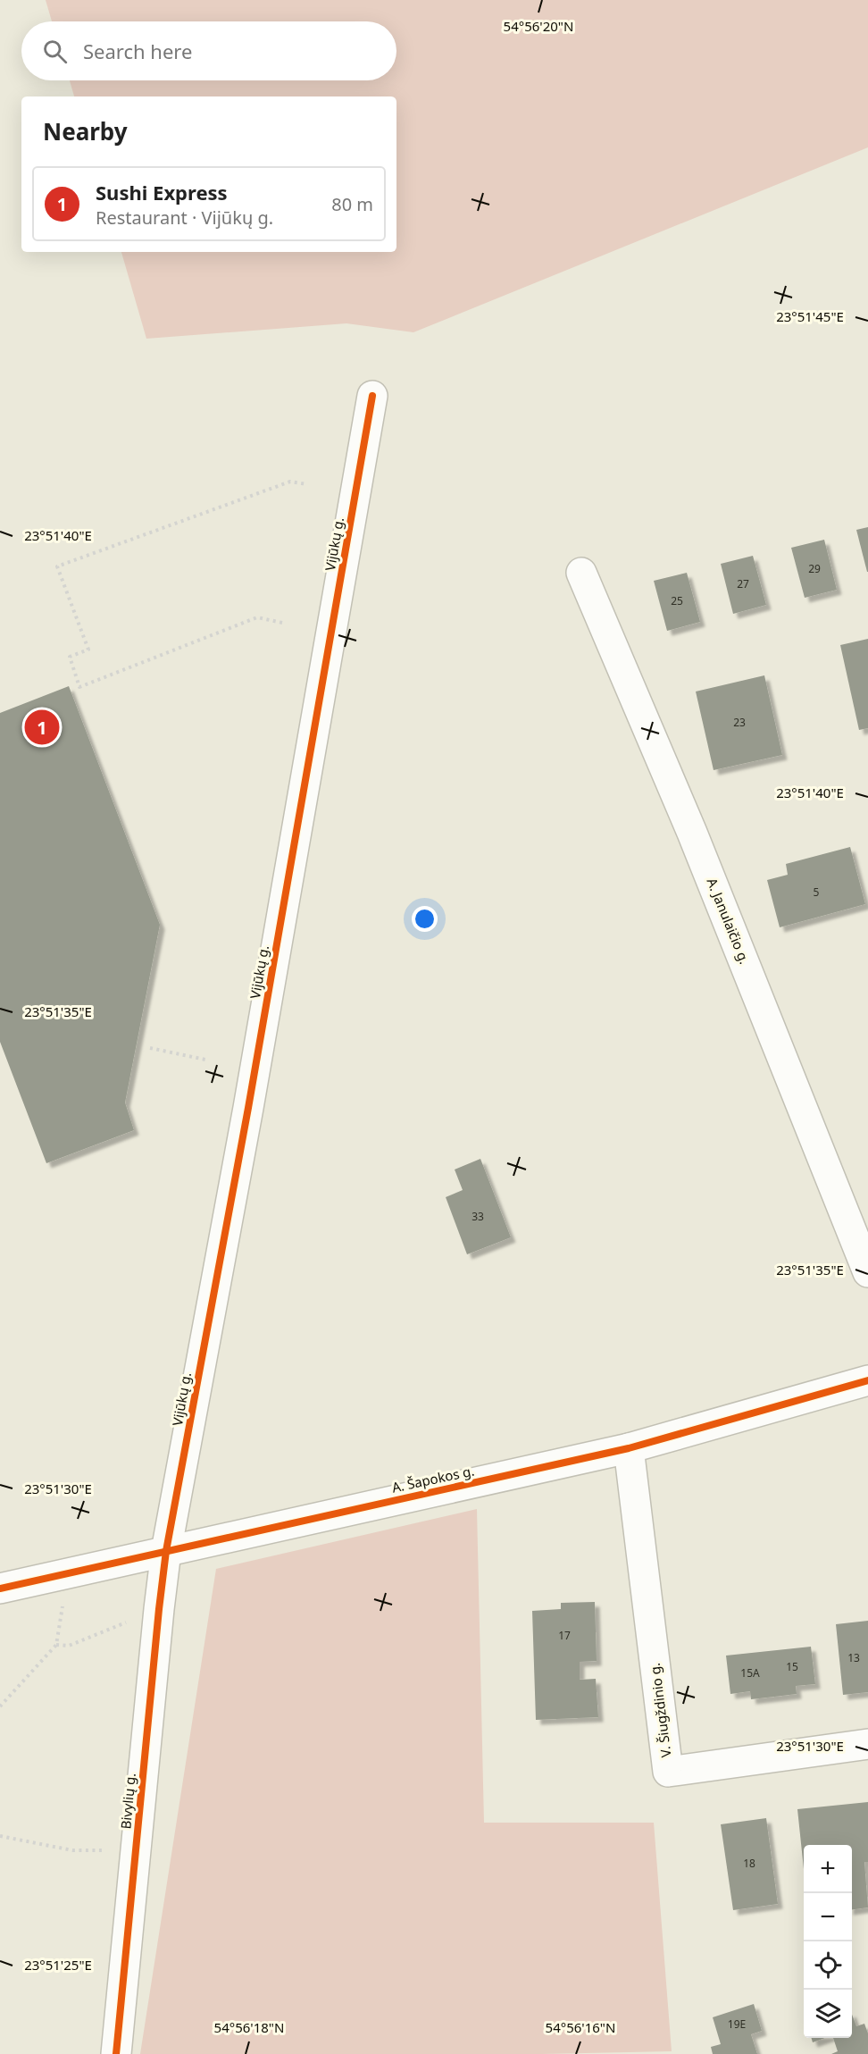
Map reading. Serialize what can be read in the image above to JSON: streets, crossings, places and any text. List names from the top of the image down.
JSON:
{
  "streets": {
    "street": [
      "Vijūkų g.",
      "A. Janulaičio g.",
      "A. Šapokos g.",
      "V. Šiugždinio g.",
      "Bivylių g."
    ]
  },
  "crossings": [
    ["Vijūkų g.", "A. Šapokos g."],
    ["Vijūkų g.", "Bivylių g."],
    ["A. Šapokos g.", "V. Šiugždinio g."],
    ["A. Šapokos g.", "Bivylių g."]
  ],
  "house_numbers": [
    "29",
    "27",
    "25",
    "23",
    "5",
    "33",
    "17",
    "13",
    "15",
    "15A",
    "18",
    "19E"
  ],
  "page": {
    "search": "Search here",
    "heading": "Nearby",
    "list": [
      {
        "mark": "1",
        "name": "Sushi Express",
        "note": "Restaurant · Vijūkų g.",
        "value": "80 m"
      }
    ],
    "pins": "1",
    "map_buttons": ["+", "−"]
  },
  "coordinates": [
    "54°56'20\"N",
    "23°51'45\"E",
    "23°51'40\"E",
    "23°51'35\"E",
    "23°51'30\"E",
    "23°51'25\"E",
    "54°56'18\"N",
    "54°56'16\"N"
  ]
}
